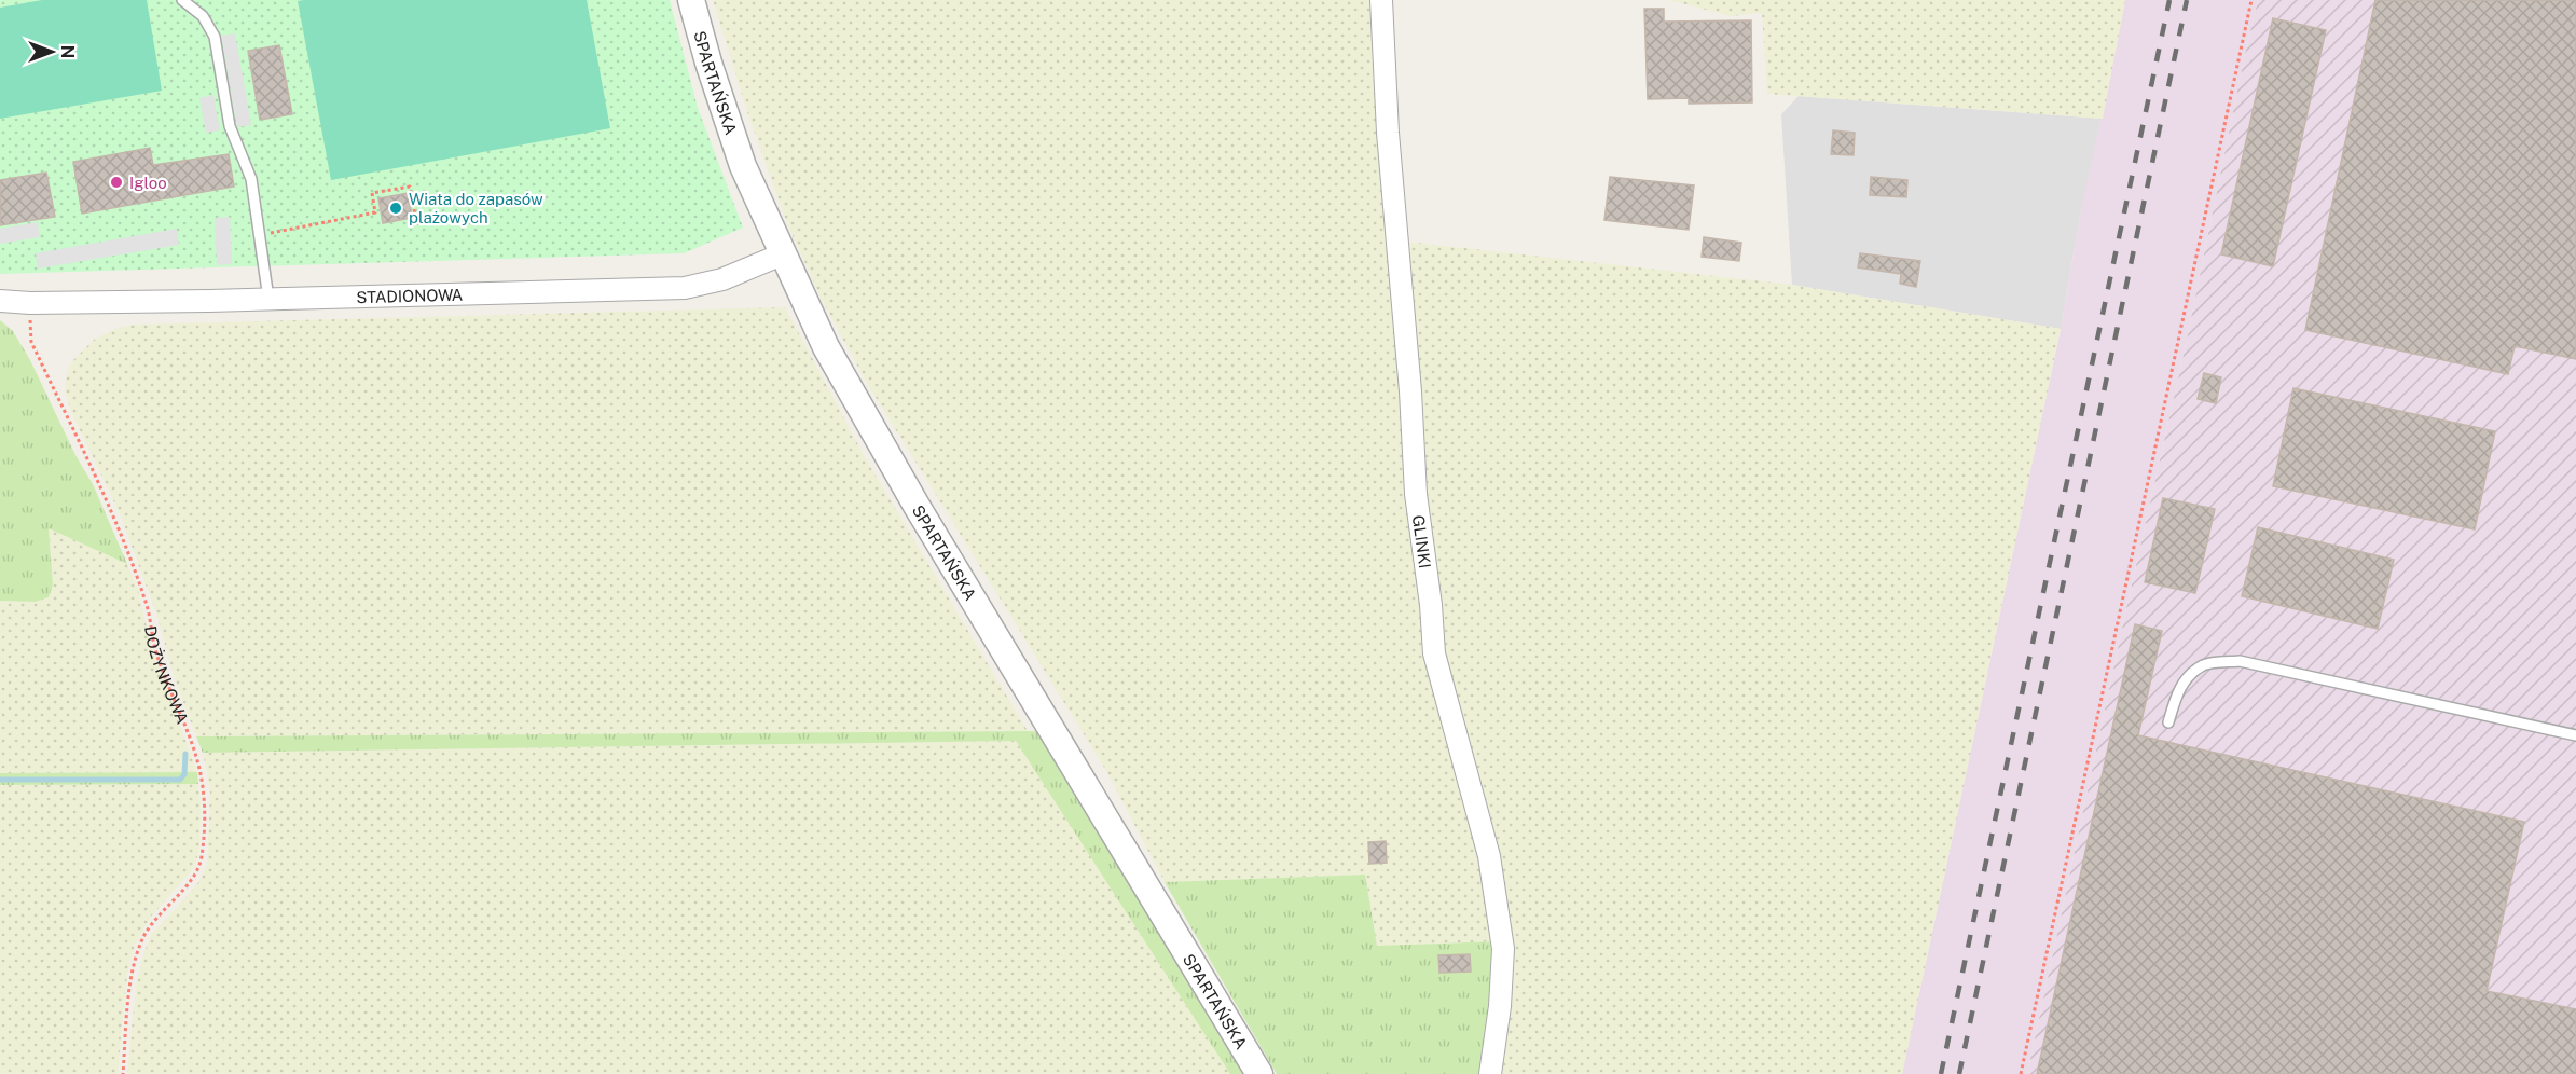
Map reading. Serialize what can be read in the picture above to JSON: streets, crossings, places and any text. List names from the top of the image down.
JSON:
{
  "streets": {
    "street": ["SPARTAŃSKA", "STADIONOWA", "GLINKI"],
    "path": ["DOŻYNKOWA"]
  },
  "crossings": [
    ["SPARTAŃSKA", "STADIONOWA"],
    ["STADIONOWA", "DOŻYNKOWA"]
  ],
  "places": ["Igloo", "Wiata do zapasów plażowych"],
  "north": "right"
}
